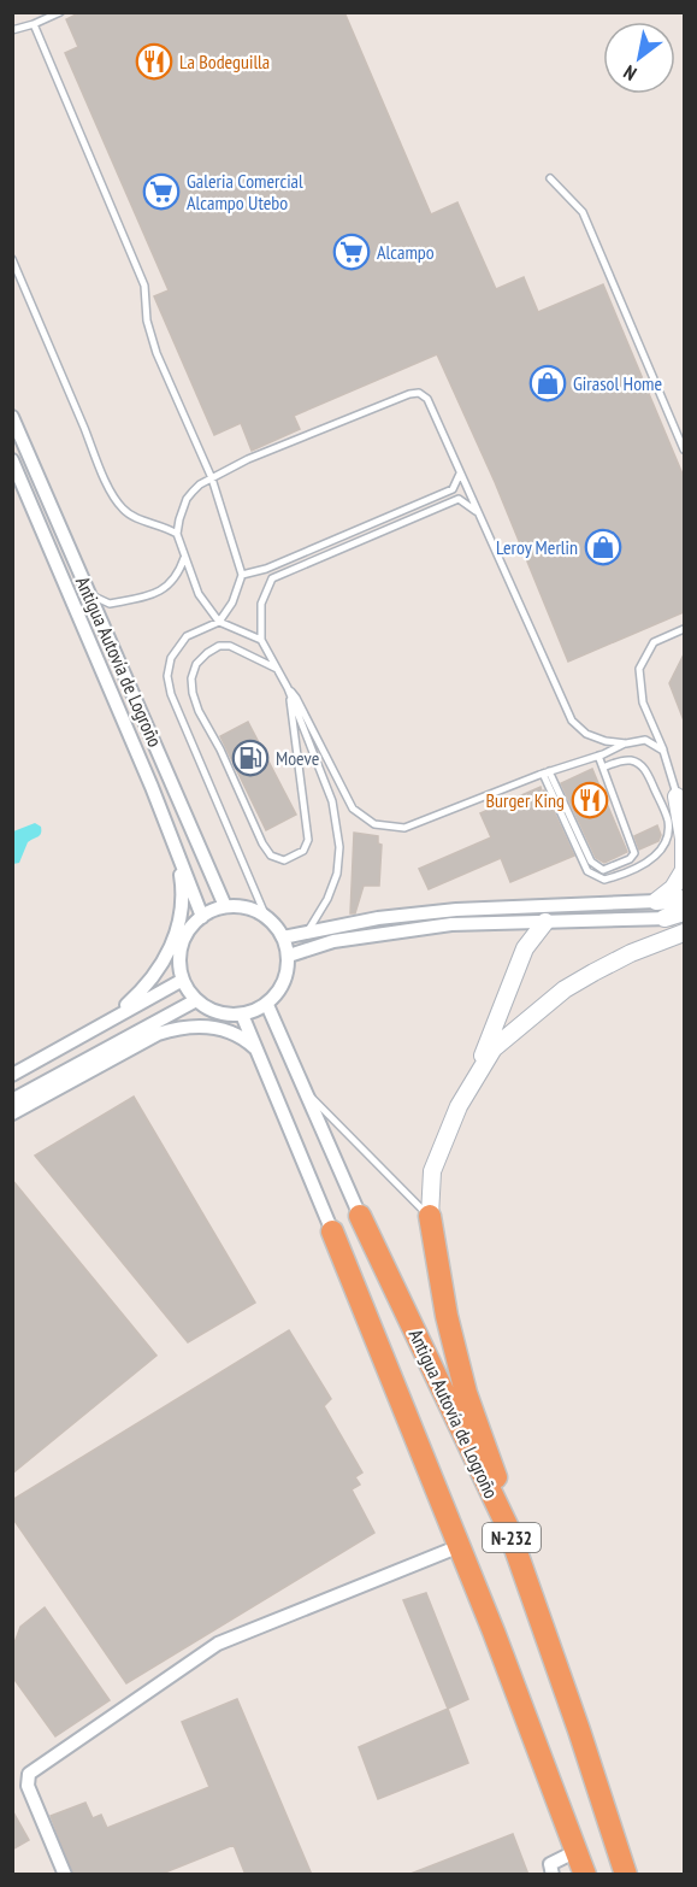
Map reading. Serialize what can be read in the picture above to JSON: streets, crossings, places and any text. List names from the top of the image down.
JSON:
{
  "streets": {
    "highway": ["Antigua Autovía de Logroño", "N-232"]
  },
  "places": {
    "restaurant": ["La Bodeguilla", "Burger King"],
    "supermarket": ["Galeria Comercial Alcampo Utebo", "Alcampo"],
    "shop": ["Girasol Home", "Leroy Merlin"],
    "fuel station": ["Moeve"]
  },
  "north": "bottom left"
}
